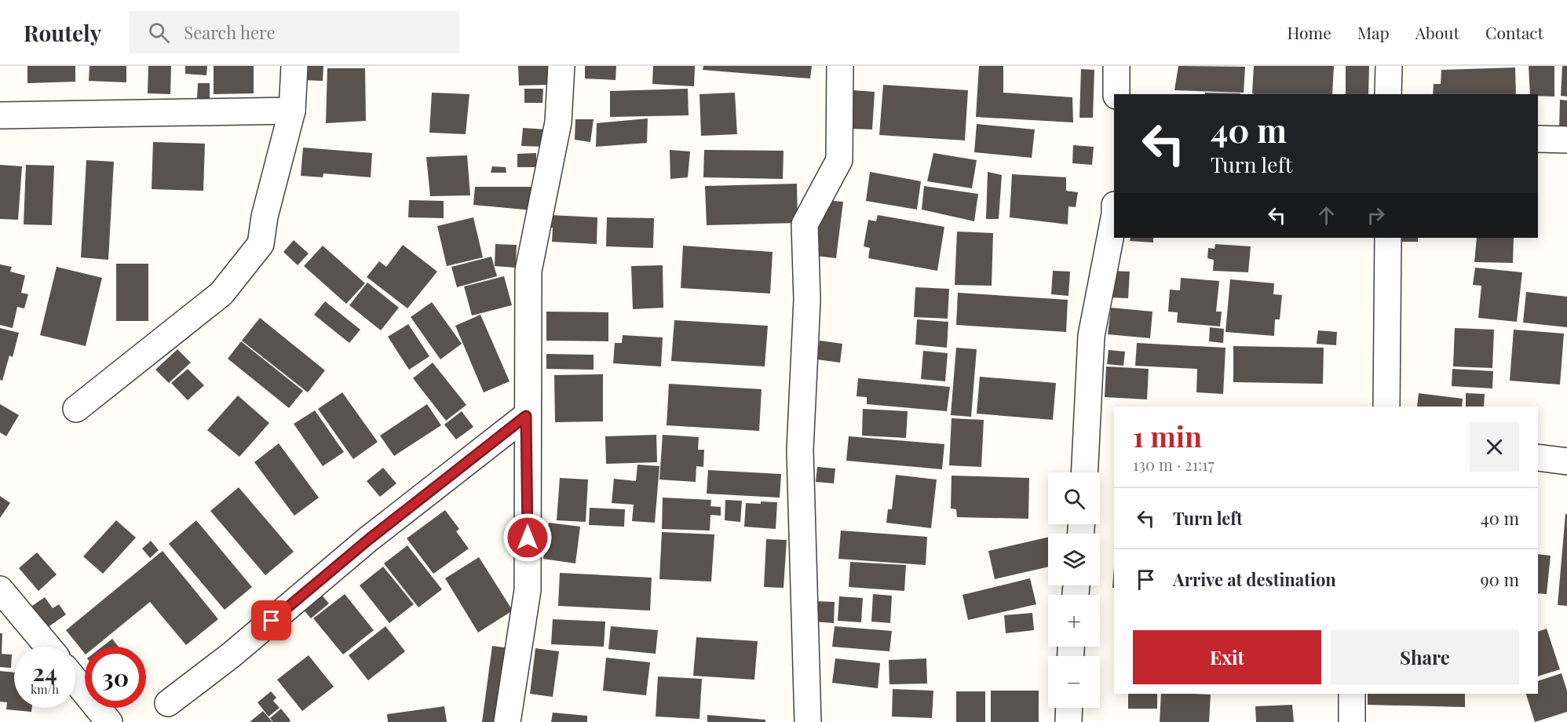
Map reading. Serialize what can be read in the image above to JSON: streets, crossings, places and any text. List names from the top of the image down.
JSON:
{
  "page": {
    "header": "Routely",
    "search": "Search here",
    "nav": [
      "Home",
      "Map",
      "About",
      "Contact"
    ],
    "turn": ["40 m", "Turn left"],
    "heading": ["1 min", "130 m · 21:17"],
    "map_buttons": ["+", "−"],
    "list": [
      {
        "name": "Turn left",
        "value": "40 m"
      },
      {
        "name": "Arrive at destination",
        "value": "90 m"
      }
    ],
    "buttons": ["Exit", "Share"],
    "speed": "24 km/h",
    "limit": "30"
  }
}
